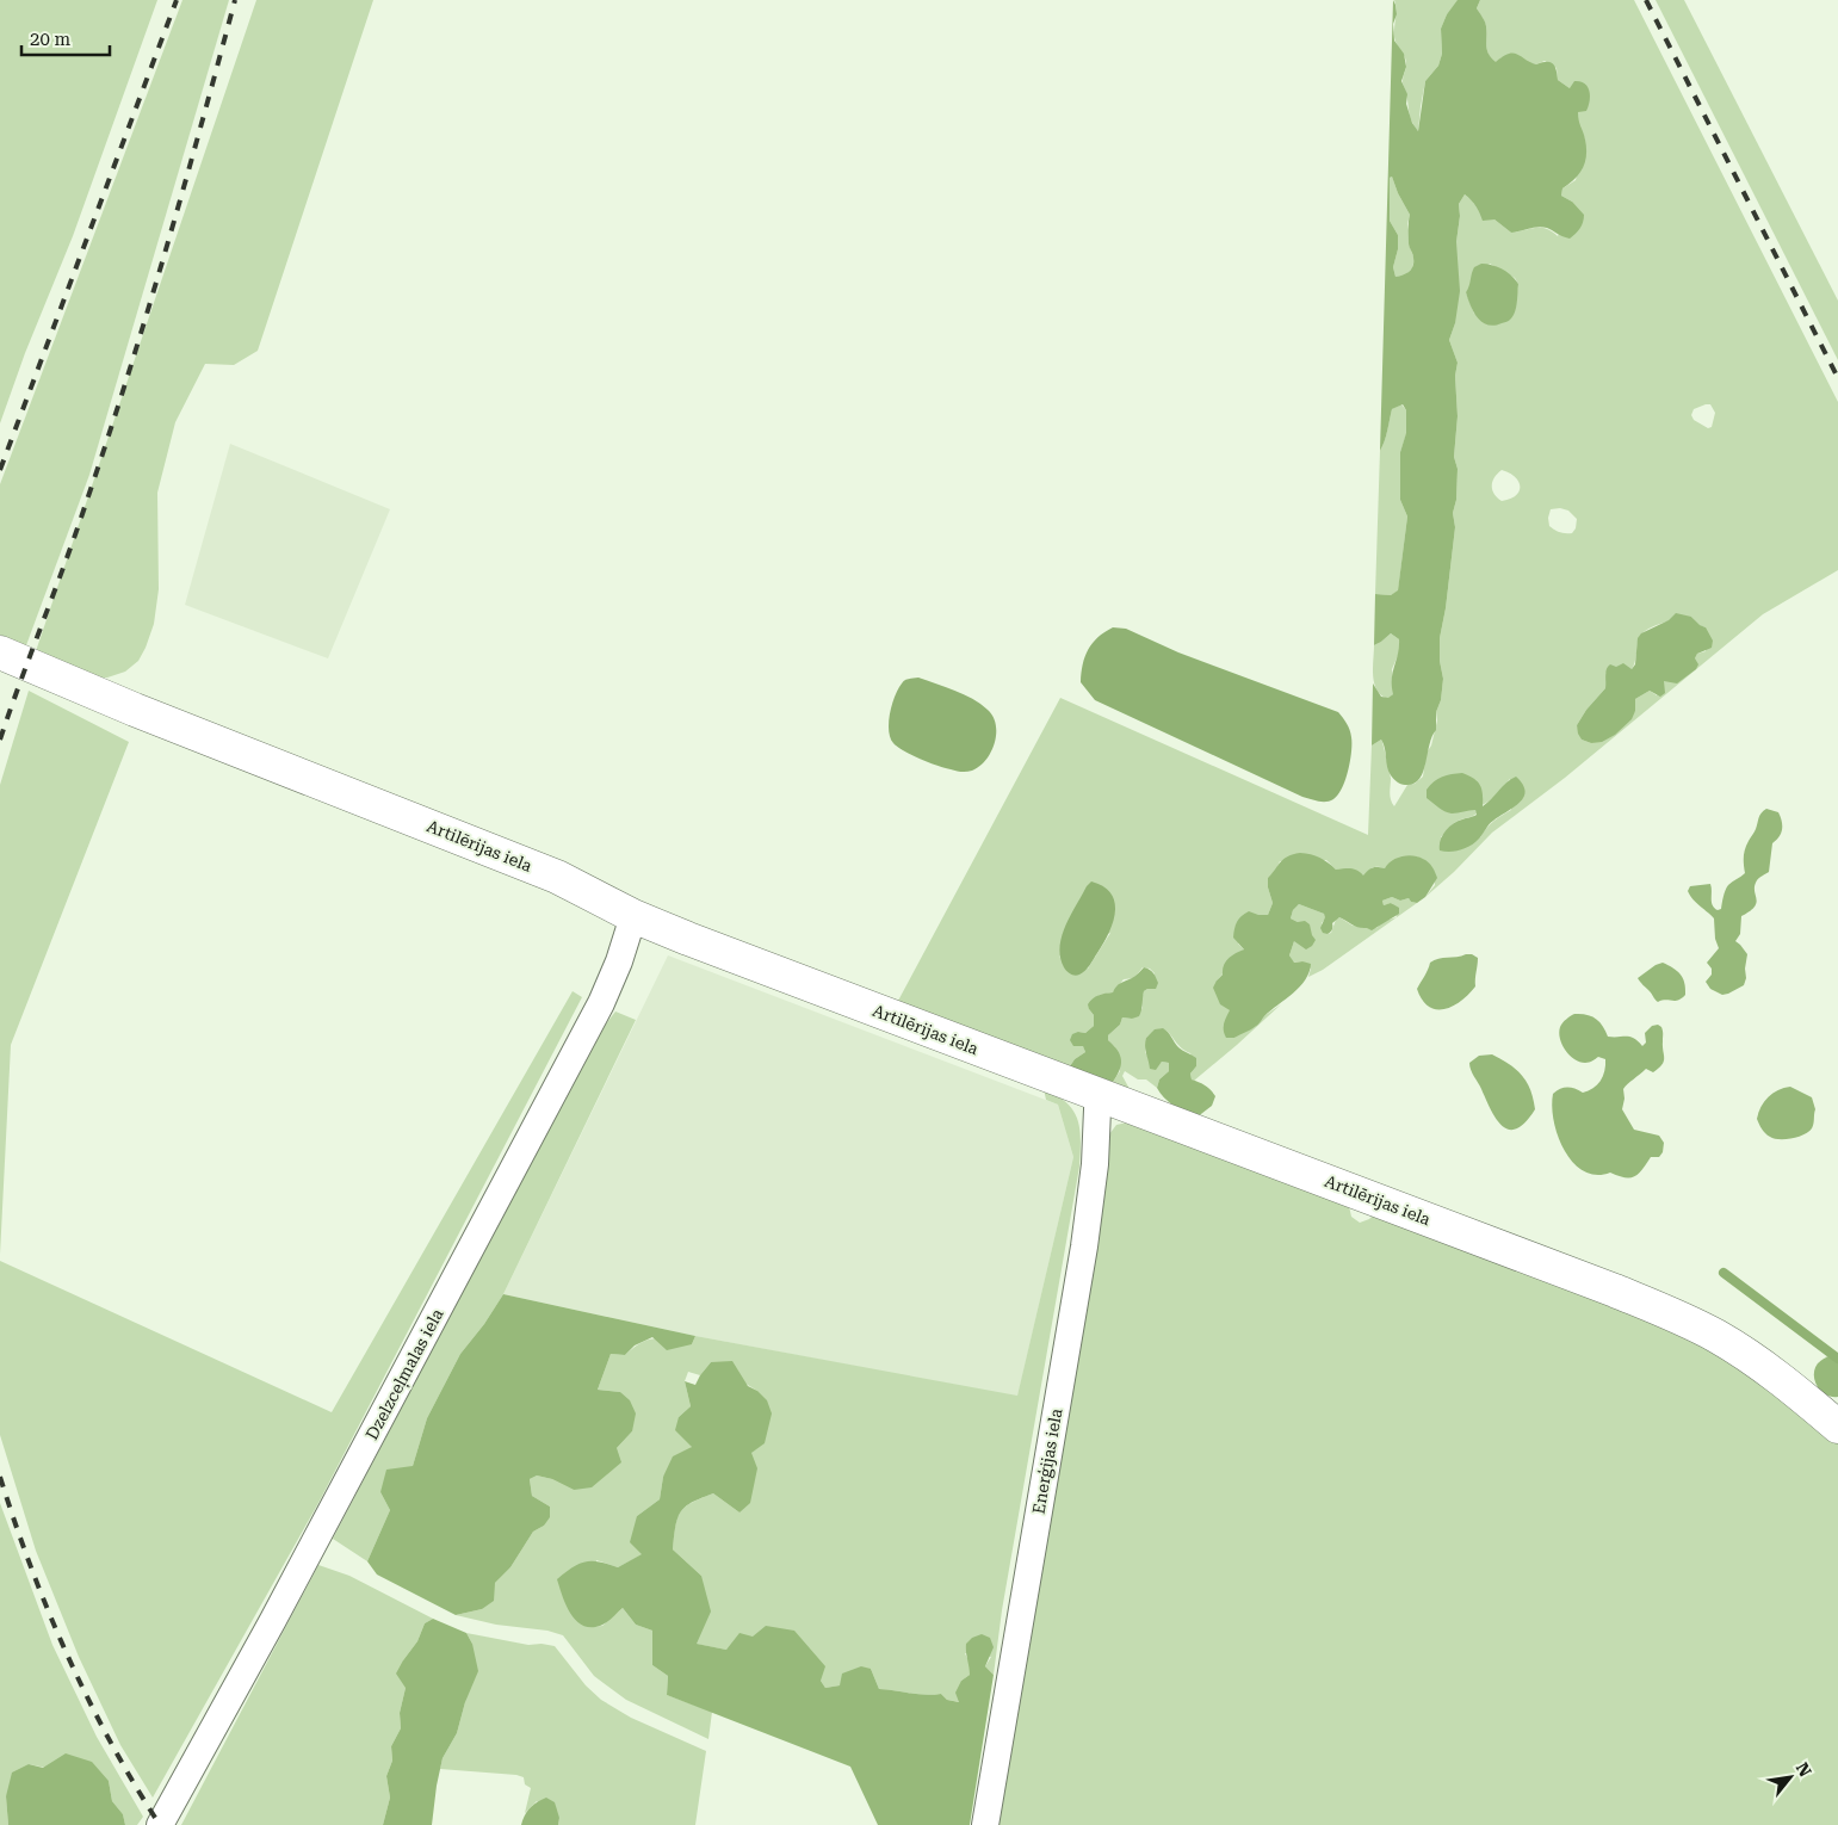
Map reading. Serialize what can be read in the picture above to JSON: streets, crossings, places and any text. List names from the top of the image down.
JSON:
{
  "streets": {
    "street": ["Artilērijas iela", "Dzelzceļmalas iela", "Enerģijas iela"]
  },
  "crossings": [
    ["Artilērijas iela", "Dzelzceļmalas iela"],
    ["Artilērijas iela", "Enerģijas iela"]
  ],
  "scale_bar": "20 m",
  "north": "top right"
}
